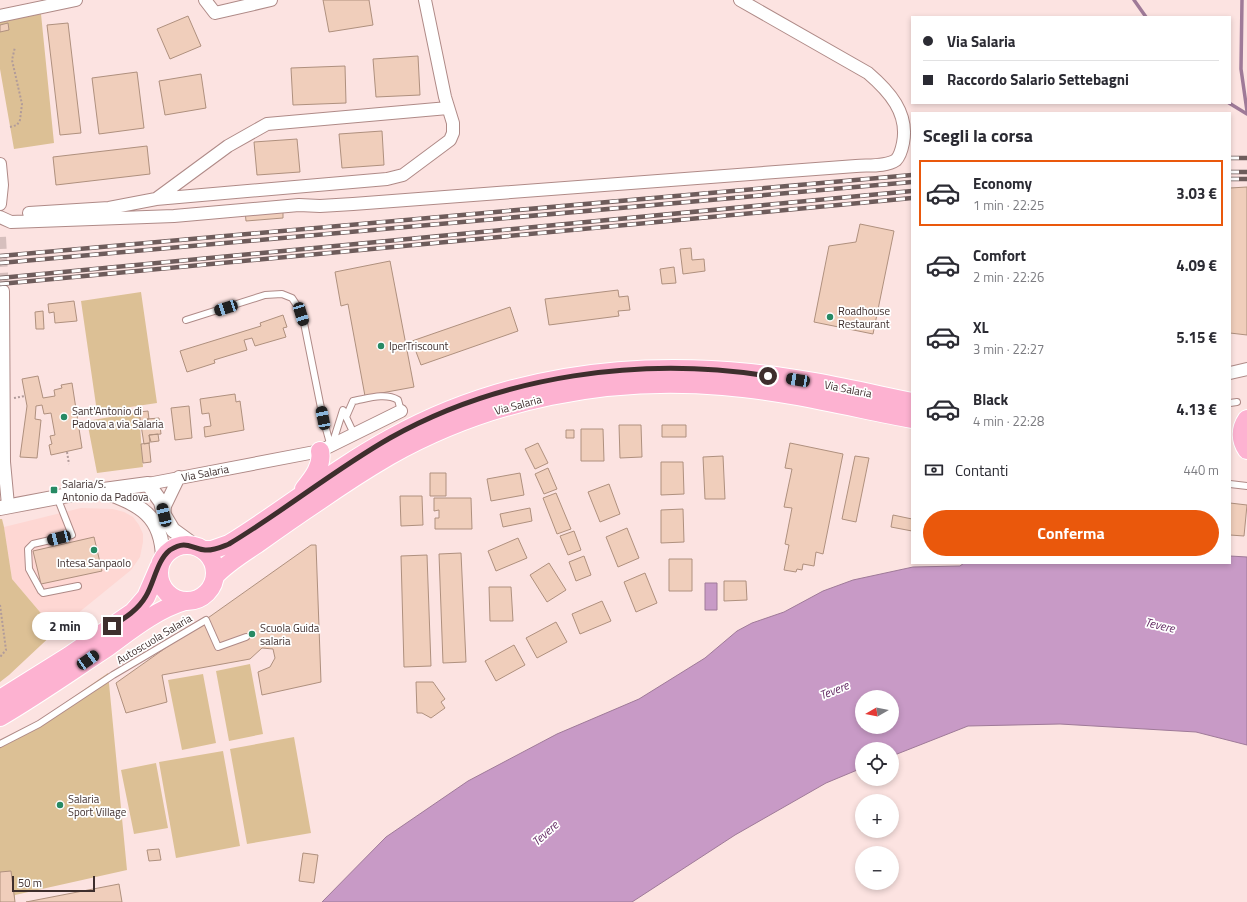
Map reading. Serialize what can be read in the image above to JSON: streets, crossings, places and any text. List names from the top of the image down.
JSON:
{
  "streets": {
    "main road": ["Via Salaria"],
    "lane": ["Autoscuola Salaria"]
  },
  "water": ["Tevere"],
  "places": {
    "other": [
      "Roadhouse Restaurant",
      "IperTriscount",
      "Sant'Antonio di Padova a via Salaria",
      "Intesa Sanpaolo",
      "Scuola Guida salaria",
      "Salaria Sport Village"
    ],
    "transit": ["Salaria/S. Antonio da Padova"]
  },
  "scale_bar": "50 m",
  "north": "left",
  "page": {
    "banner": ["Via Salaria", "Raccordo Salario Settebagni"],
    "heading": "Scegli la corsa",
    "list": [
      {
        "name": "Economy",
        "note": "1 min · 22:25",
        "value": "3.03 €"
      },
      {
        "name": "Comfort",
        "note": "2 min · 22:26",
        "value": "4.09 €"
      },
      {
        "name": "XL",
        "note": "3 min · 22:27",
        "value": "5.15 €"
      },
      {
        "name": "Black",
        "note": "4 min · 22:28",
        "value": "4.13 €"
      }
    ],
    "pay": ["Contanti", "440 m"],
    "buttons": "Conferma",
    "bubble": "2 min",
    "map_buttons": ["+", "−"],
    "scale": "50 m"
  }
}
